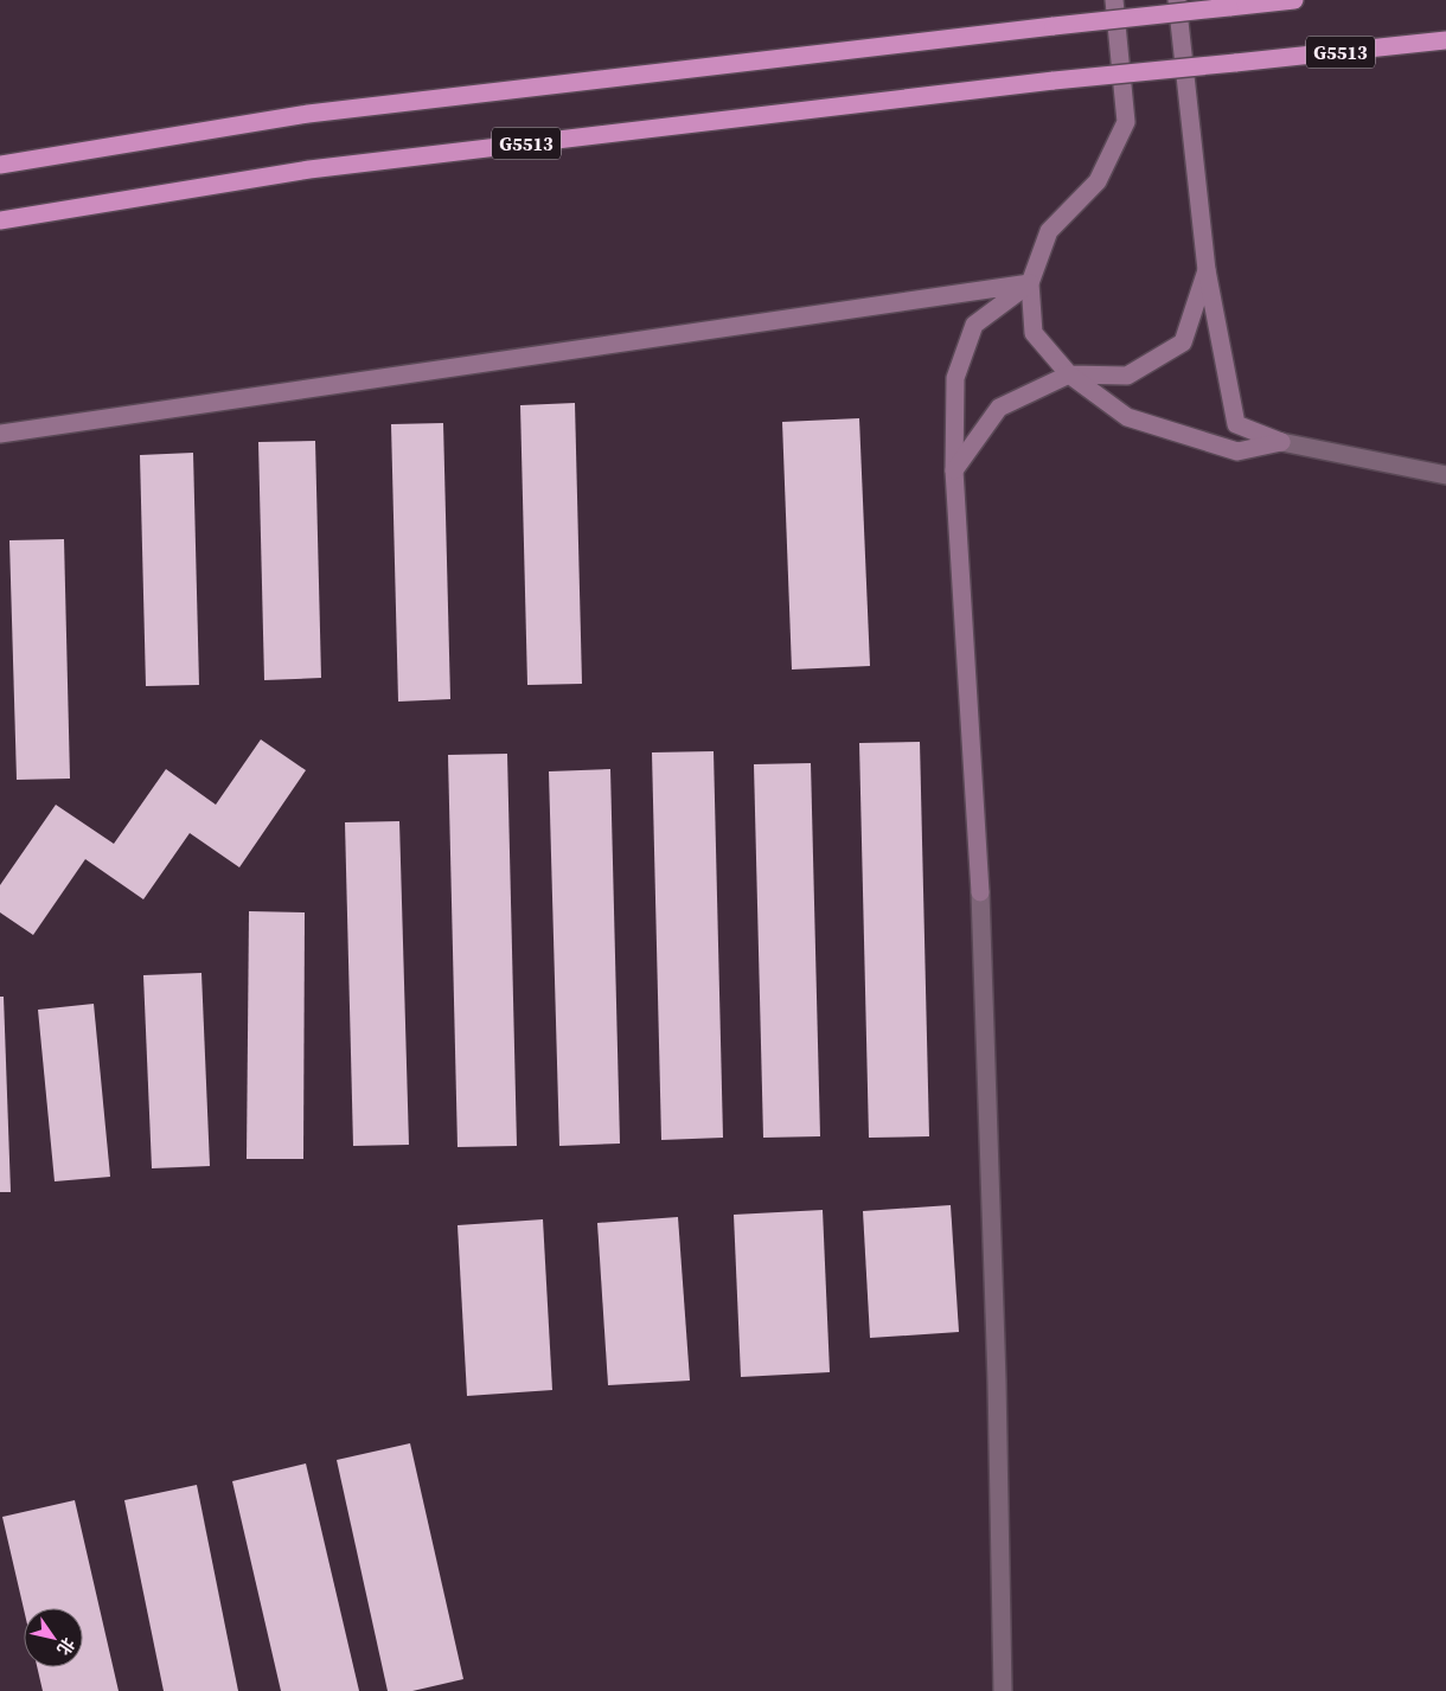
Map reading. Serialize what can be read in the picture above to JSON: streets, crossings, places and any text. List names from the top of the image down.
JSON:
{
  "streets": {
    "highway": ["G5513"]
  },
  "north": "bottom right"
}
